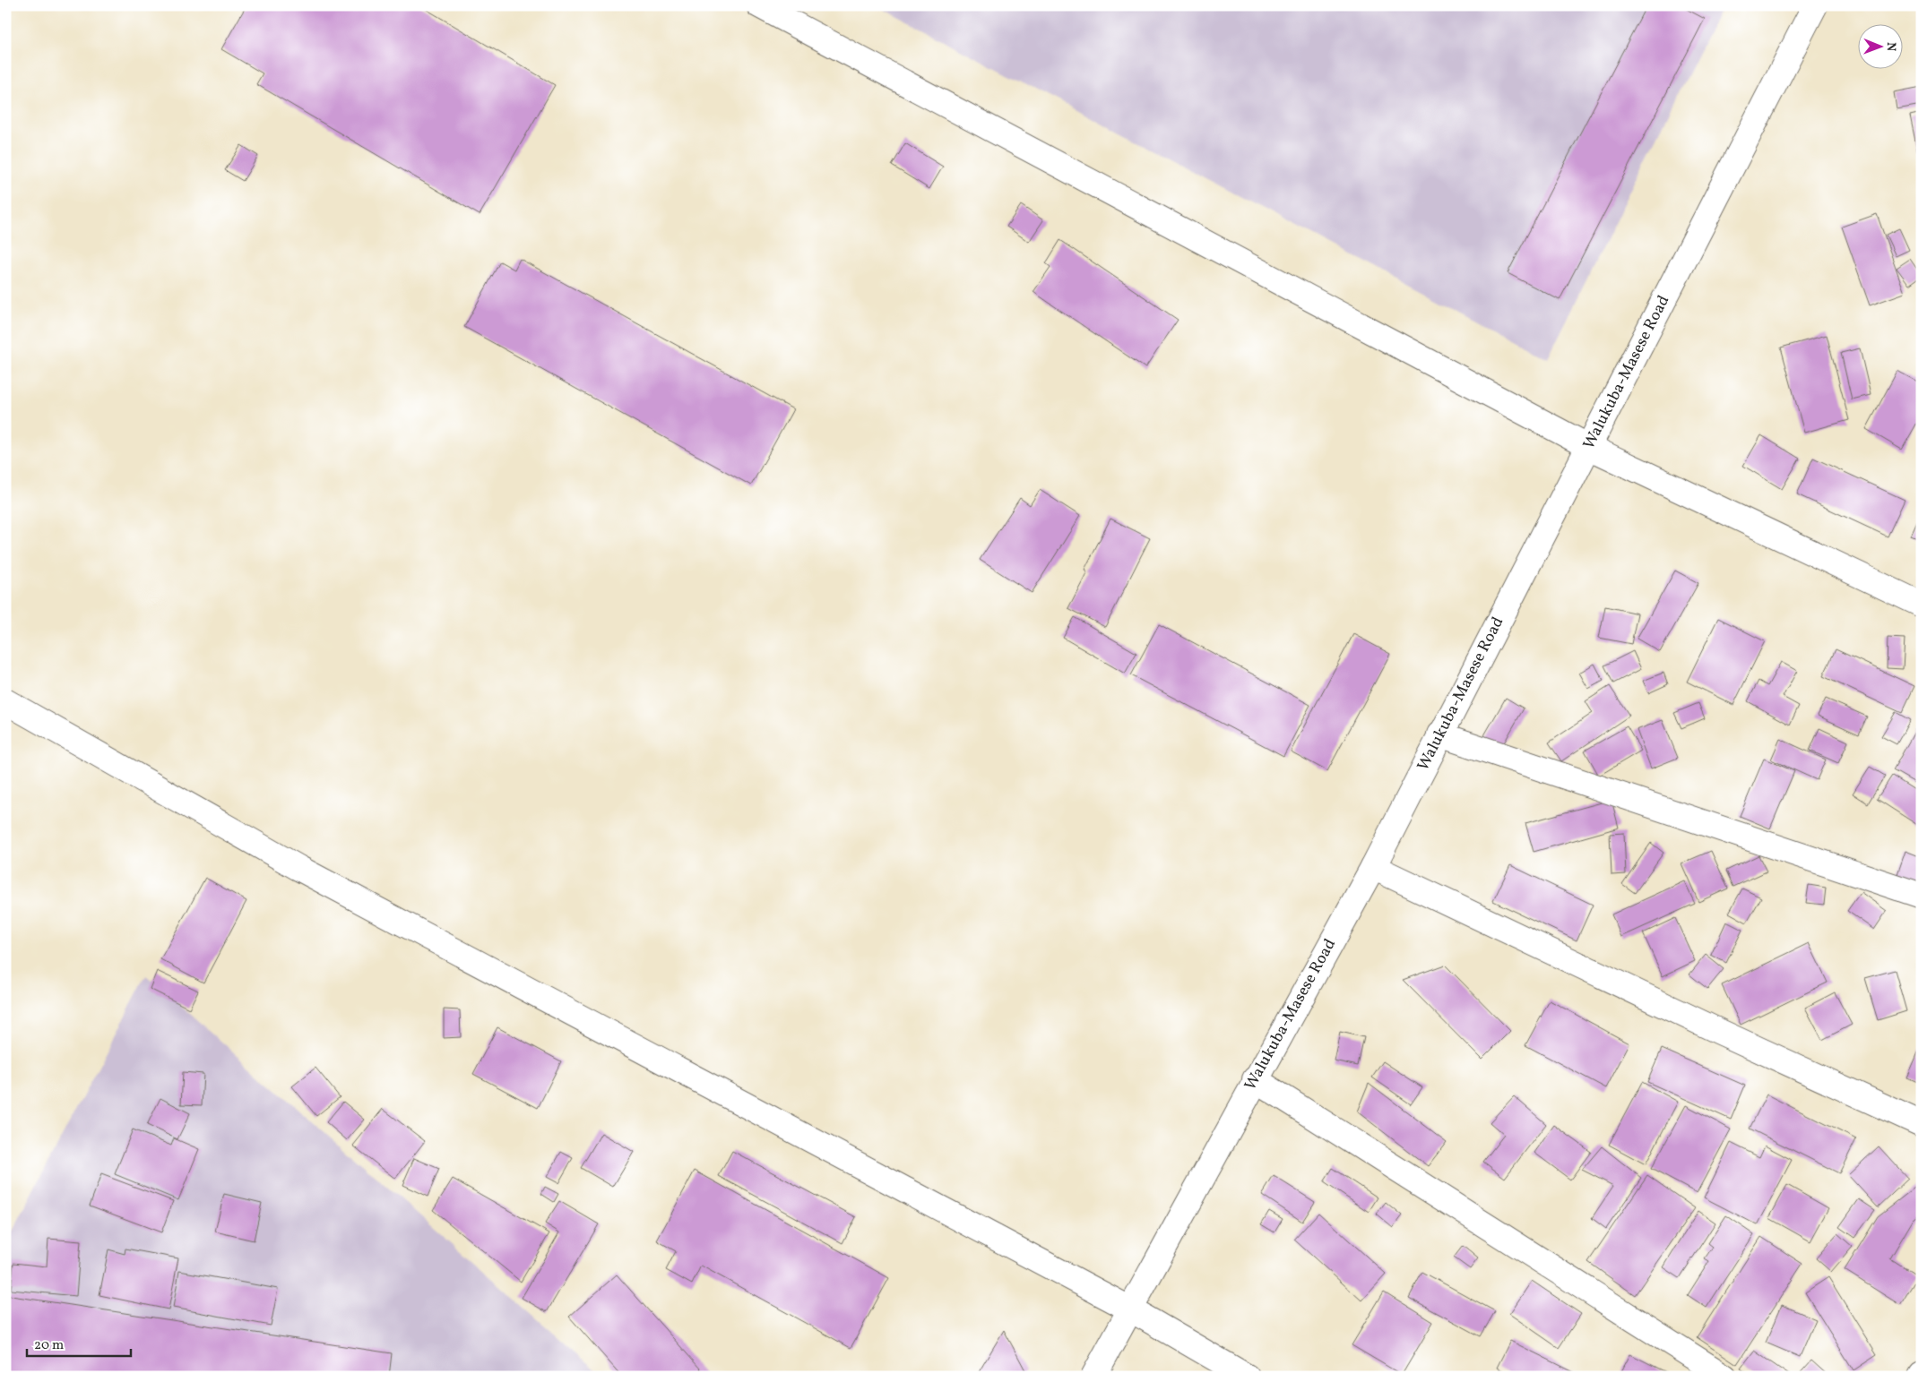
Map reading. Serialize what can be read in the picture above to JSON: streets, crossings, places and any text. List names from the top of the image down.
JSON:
{
  "streets": {
    "street": ["Walukuba-Masese Road"]
  },
  "scale_bar": "20 m",
  "north": "right"
}
